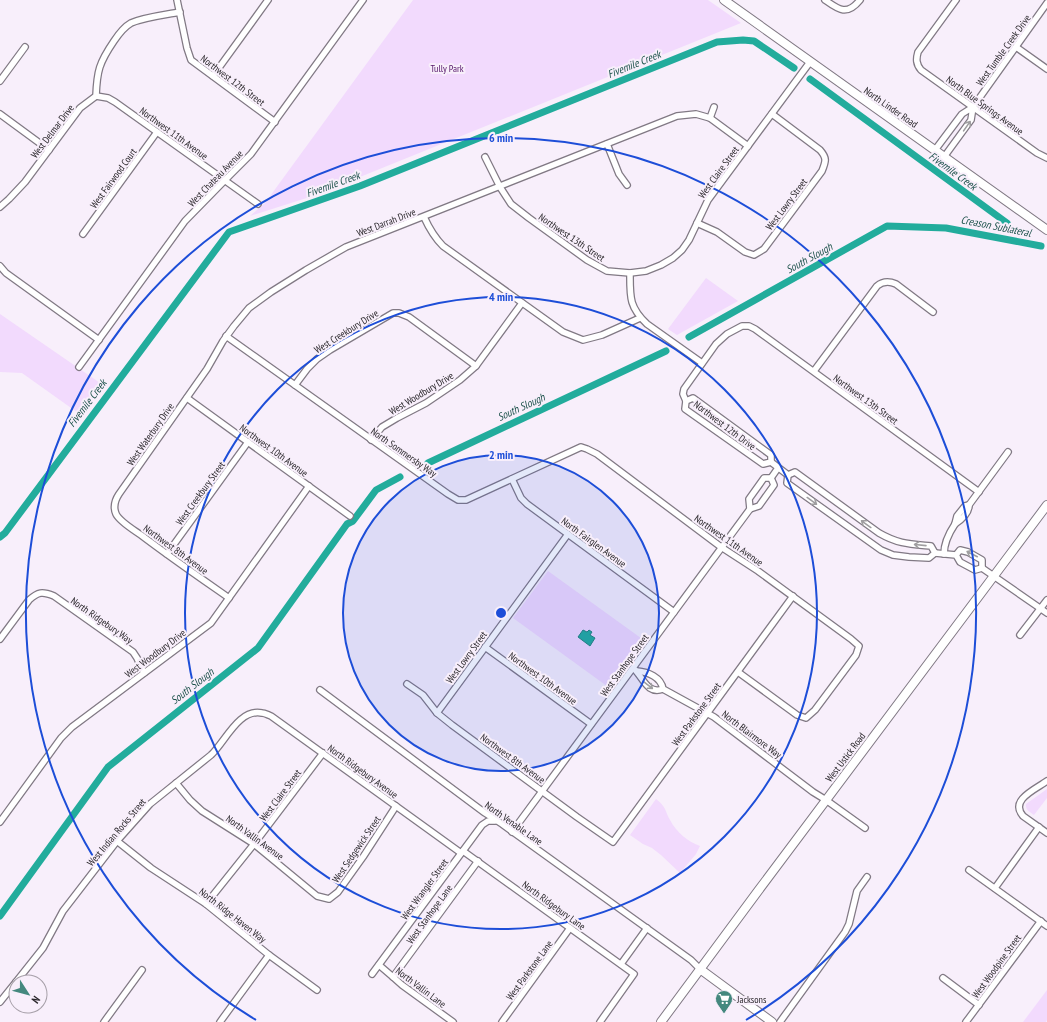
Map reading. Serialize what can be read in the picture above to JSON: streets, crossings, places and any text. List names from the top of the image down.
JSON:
{
  "streets": {
    "main road": ["North Linder Road", "West Ustick Road"],
    "street": [
      "West Tumble Creek Drive",
      "Northwest 12th Street",
      "North Blue Springs Avenue",
      "West Delmar Drive",
      "Northwest 11th Avenue",
      "West Claire Street",
      "West Fairwood Court",
      "West Chateau Avenue",
      "West Lowry Street",
      "West Darrah Drive",
      "Northwest 13th Street",
      "West Creekbury Drive",
      "West Woodbury Drive",
      "Northwest 12th Drive",
      "West Waterbury Drive",
      "Northwest 10th Avenue",
      "North Sommersby Way",
      "West Creekbury Street",
      "North Fairglen Avenue",
      "Northwest 8th Avenue",
      "North Ridgebury Way",
      "West Stanhope Street",
      "West Parkstone Street",
      "North Blairmore Way",
      "North Ridgebury Avenue",
      "North Venable Lane",
      "West Indian Rocks Street",
      "North Vallin Avenue",
      "West Sedgewick Street",
      "West Wrangler Street",
      "North Ridgebury Lane",
      "West Stanhope Lane",
      "North Ridge Haven Way",
      "West Woodpine Street",
      "West Parkstone Lane",
      "North Vallin Lane"
    ]
  },
  "crossings": [
    ["West Tumble Creek Drive", "North Blue Springs Avenue"],
    ["West Tumble Creek Drive", "North Linder Road"],
    ["Northwest 12th Street", "West Chateau Avenue"],
    ["North Linder Road", "West Claire Street"],
    ["West Delmar Drive", "Northwest 11th Avenue"],
    ["Northwest 11th Avenue", "West Fairwood Court"],
    ["Northwest 11th Avenue", "West Chateau Avenue"],
    ["Northwest 11th Avenue", "North Sommersby Way"],
    ["Northwest 11th Avenue", "West Stanhope Street"],
    ["Northwest 11th Avenue", "West Parkstone Street"],
    ["West Claire Street", "West Lowry Street"],
    ["West Claire Street", "West Darrah Drive"],
    ["West Claire Street", "Northwest 13th Street"],
    ["West Claire Street", "North Ridgebury Avenue"],
    ["West Claire Street", "North Vallin Avenue"],
    ["West Claire Street", "North Ridge Haven Way"],
    ["West Lowry Street", "Northwest 10th Avenue"],
    ["West Lowry Street", "North Fairglen Avenue"],
    ["West Lowry Street", "Northwest 8th Avenue"],
    ["West Darrah Drive", "Northwest 13th Street"],
    ["West Darrah Drive", "West Waterbury Drive"],
    ["West Darrah Drive", "North Sommersby Way"],
    ["West Creekbury Drive", "West Woodbury Drive"],
    ["West Creekbury Drive", "North Sommersby Way"],
    ["West Woodbury Drive", "Northwest 10th Avenue"],
    ["West Woodbury Drive", "North Sommersby Way"],
    ["West Woodbury Drive", "Northwest 8th Avenue"],
    ["West Woodbury Drive", "North Ridgebury Way"],
    ["Northwest 12th Drive", "West Stanhope Street"],
    ["Northwest 12th Drive", "West Ustick Road"],
    ["West Waterbury Drive", "Northwest 10th Avenue"],
    ["West Waterbury Drive", "Northwest 8th Avenue"],
    ["Northwest 10th Avenue", "West Creekbury Street"],
    ["Northwest 10th Avenue", "West Stanhope Street"],
    ["North Sommersby Way", "North Fairglen Avenue"],
    ["West Creekbury Street", "Northwest 8th Avenue"],
    ["North Fairglen Avenue", "West Stanhope Street"],
    ["Northwest 8th Avenue", "West Stanhope Street"],
    ["Northwest 8th Avenue", "West Parkstone Street"],
    ["West Stanhope Street", "North Blairmore Way"],
    ["West Stanhope Street", "North Venable Lane"],
    ["West Parkstone Street", "North Blairmore Way"],
    ["North Blairmore Way", "West Ustick Road"],
    ["West Ustick Road", "North Venable Lane"],
    ["North Ridgebury Avenue", "West Indian Rocks Street"],
    ["North Ridgebury Avenue", "West Sedgewick Street"],
    ["North Ridgebury Avenue", "West Wrangler Street"],
    ["North Ridgebury Avenue", "North Ridgebury Lane"],
    ["North Venable Lane", "West Wrangler Street"],
    ["West Indian Rocks Street", "North Vallin Avenue"],
    ["West Indian Rocks Street", "North Ridge Haven Way"],
    ["North Vallin Avenue", "West Sedgewick Street"],
    ["West Wrangler Street", "North Ridgebury Lane"],
    ["West Wrangler Street", "North Vallin Lane"],
    ["North Ridgebury Lane", "West Stanhope Lane"],
    ["North Ridgebury Lane", "West Parkstone Lane"],
    ["West Stanhope Lane", "North Vallin Lane"]
  ],
  "water": ["Fivemile Creek", "Creason Sublateral", "South Slough"],
  "parks": ["Tully Park"],
  "places": {
    "supermarket": ["Jacksons"]
  },
  "north": "bottom right",
  "rings": ["6 min", "4 min", "2 min"]
}
